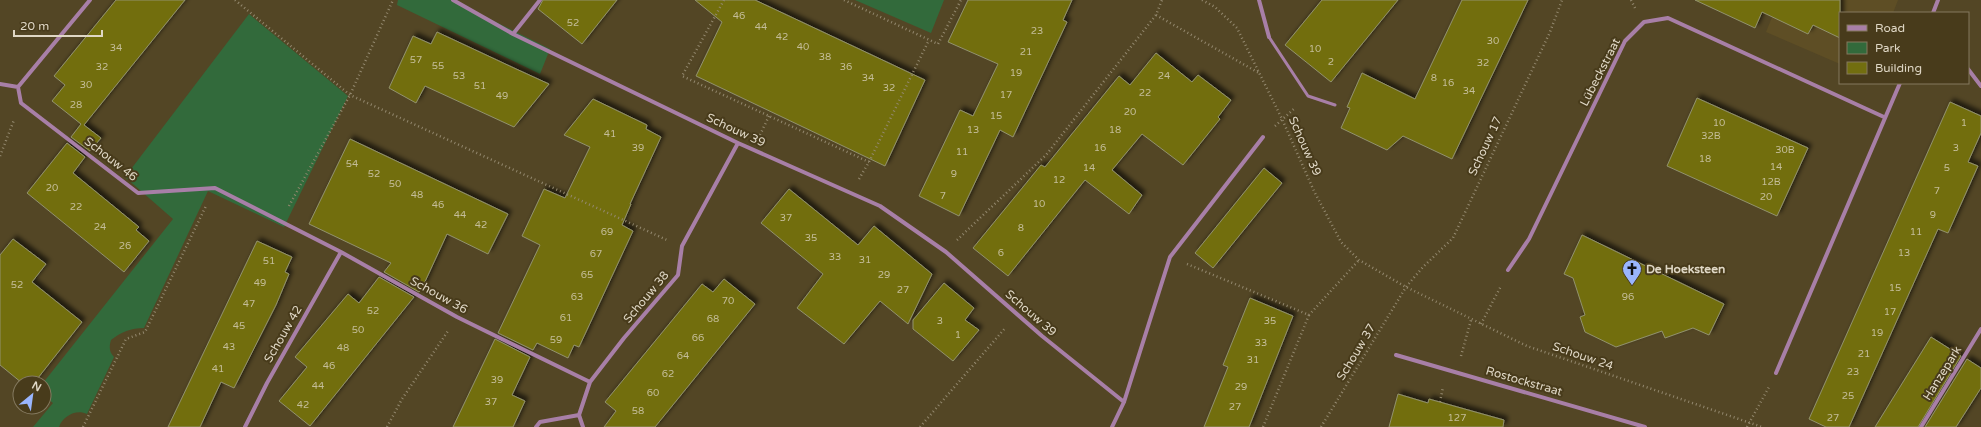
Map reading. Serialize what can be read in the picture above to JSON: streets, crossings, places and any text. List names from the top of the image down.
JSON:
{
  "streets": {
    "street": [
      "Lübeckstraat",
      "Schouw 39",
      "Schouw 46",
      "Schouw 36",
      "Schouw 38",
      "Schouw 42",
      "Hanzepark",
      "Rostockstraat"
    ],
    "path": ["Schouw 17", "Schouw 37", "Schouw 24"]
  },
  "crossings": [
    ["Schouw 39", "Schouw 17"],
    ["Schouw 39", "Schouw 38"],
    ["Schouw 39", "Schouw 37"],
    ["Schouw 39", "Schouw 24"],
    ["Schouw 17", "Schouw 37"],
    ["Schouw 17", "Schouw 24"],
    ["Schouw 46", "Schouw 36"],
    ["Schouw 36", "Schouw 38"],
    ["Schouw 36", "Schouw 42"],
    ["Schouw 37", "Schouw 24"]
  ],
  "places": {
    "church": ["De Hoeksteen"]
  },
  "house_numbers": [
    "46",
    "52",
    "44",
    "23",
    "42",
    "30",
    "40",
    "34",
    "10",
    "21",
    "38",
    "57",
    "2",
    "32",
    "55",
    "32",
    "36",
    "19",
    "53",
    "24",
    "34",
    "8",
    "16",
    "30",
    "51",
    "32",
    "34",
    "22",
    "17",
    "49",
    "28",
    "20",
    "15",
    "10",
    "1",
    "13",
    "18",
    "41",
    "32B",
    "39",
    "16",
    "3",
    "30B",
    "11",
    "18",
    "54",
    "14",
    "14",
    "5",
    "52",
    "9",
    "12",
    "12B",
    "50",
    "20",
    "7",
    "48",
    "7",
    "20",
    "10",
    "46",
    "22",
    "44",
    "9",
    "37",
    "42",
    "24",
    "8",
    "69",
    "11",
    "35",
    "26",
    "6",
    "13",
    "67",
    "33",
    "31",
    "51",
    "65",
    "29",
    "49",
    "52",
    "15",
    "27",
    "63",
    "96",
    "70",
    "47",
    "52",
    "17",
    "61",
    "68",
    "3",
    "35",
    "45",
    "50",
    "19",
    "1",
    "66",
    "59",
    "33",
    "43",
    "48",
    "21",
    "64",
    "31",
    "46",
    "41",
    "23",
    "62",
    "39",
    "44",
    "29",
    "60",
    "25",
    "37",
    "42",
    "27",
    "58",
    "127",
    "27"
  ],
  "legend": ["Road", "Park", "Building"],
  "scale_bar": "20 m",
  "north": "top right"
}
